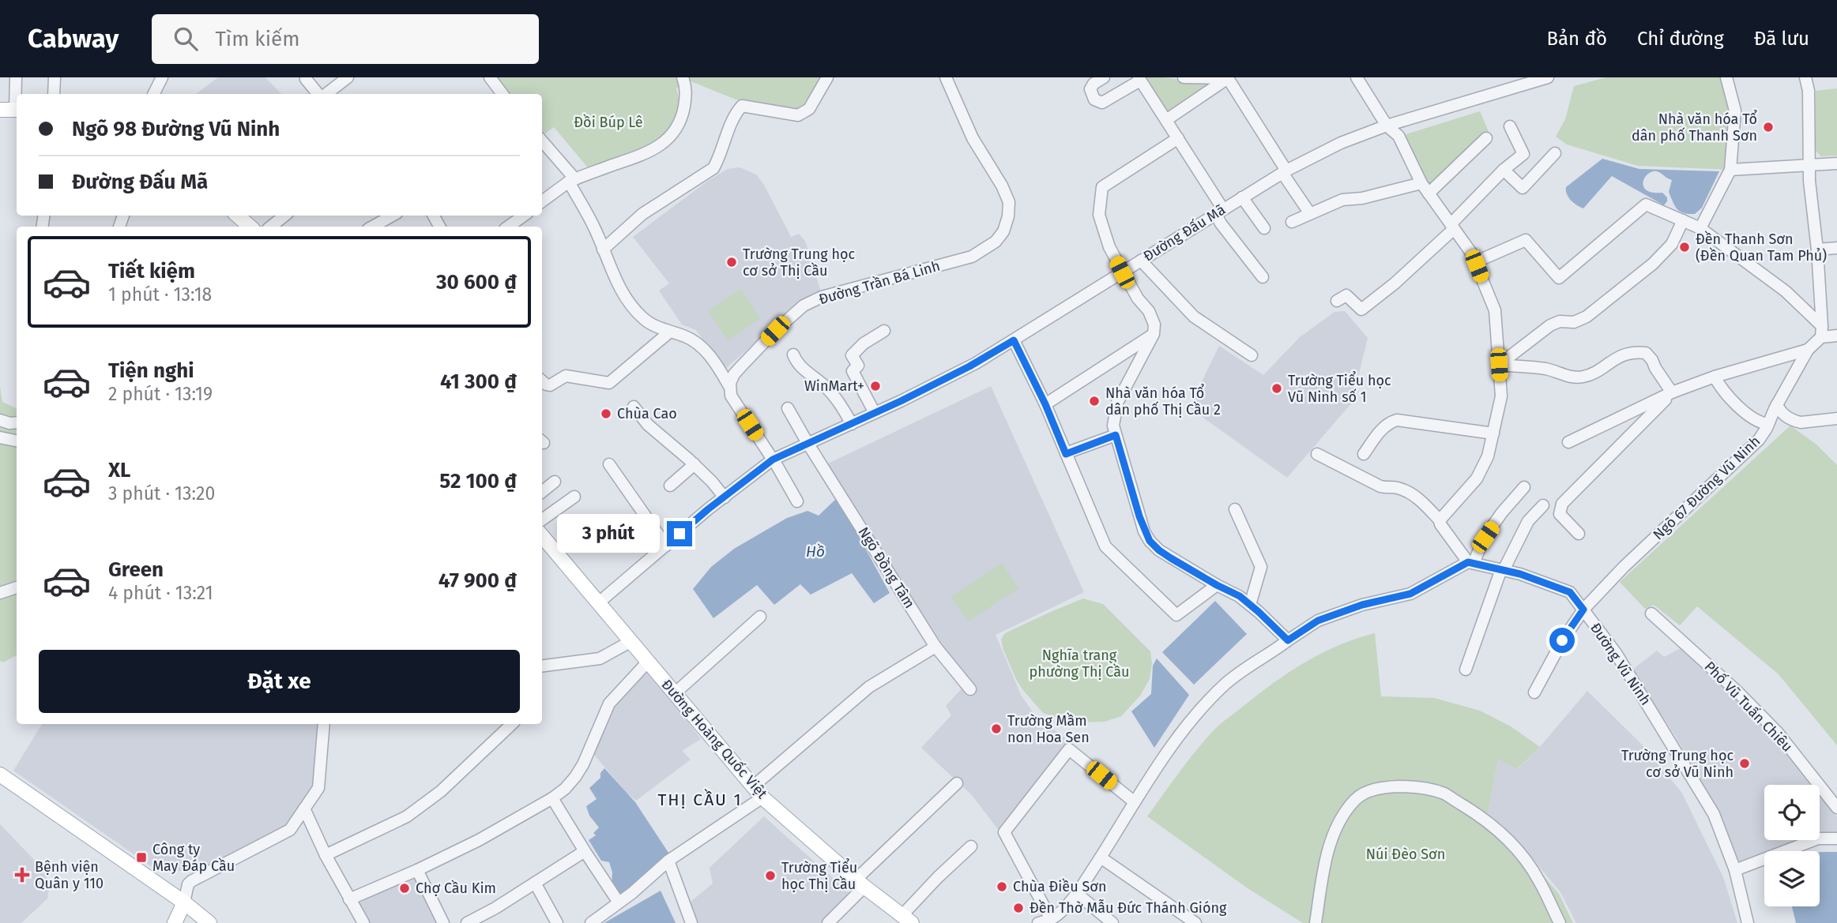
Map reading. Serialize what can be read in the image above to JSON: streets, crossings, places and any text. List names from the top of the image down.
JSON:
{
  "streets": {
    "main road": ["Đường Hoàng Quốc Việt"],
    "street": [
      "Đường Đấu Mã",
      "Đường Trần Bá Linh",
      "Ngõ 67 Đường Vũ Ninh",
      "Ngõ Đồng Tâm",
      "Đường Vũ Ninh",
      "Phố Vũ Tuấn Chiêu"
    ]
  },
  "crossings": [
    ["Đường Đấu Mã", "Ngõ Đồng Tâm"],
    ["Đường Đấu Mã", "Đường Hoàng Quốc Việt"],
    ["Ngõ 67 Đường Vũ Ninh", "Đường Vũ Ninh"]
  ],
  "districts": ["THỊ CẦU 1"],
  "water": ["Hồ"],
  "parks": ["Đồi Búp Lê", "Nghĩa trang phường Thị Cầu", "Núi Đèo Sơn"],
  "places": {
    "other": [
      "Nhà văn hóa Tổ dân phố Thanh Sơn",
      "Đền Thanh Sơn (Đền Quan Tam Phủ)",
      "Trường Trung học cơ sở Thị Cầu",
      "WinMart+",
      "Trường Tiểu học Vũ Ninh số 1",
      "Nhà văn hóa Tổ dân phố Thị Cầu 2",
      "Chùa Cao",
      "Trường Mầm non Hoa Sen",
      "Trường Trung học cơ sở Vũ Ninh",
      "Trường Tiểu học Thị Cầu",
      "Chùa Điều Sơn",
      "Chợ Cầu Kim",
      "Đền Thờ Mẫu Đức Thánh Gióng"
    ],
    "transit": ["Công ty May Đáp Cầu"],
    "health": ["Bệnh viện Quân y 110"]
  },
  "page": {
    "header": "Cabway",
    "search": "Tìm kiếm",
    "nav": ["Bản đồ", "Chỉ đường", "Đã lưu"],
    "banner": ["Ngõ 98 Đường Vũ Ninh", "Đường Đấu Mã"],
    "list": [
      {
        "name": "Tiết kiệm",
        "note": "1 phút · 13:18",
        "value": "30 600 ₫"
      },
      {
        "name": "Tiện nghi",
        "note": "2 phút · 13:19",
        "value": "41 300 ₫"
      },
      {
        "name": "XL",
        "note": "3 phút · 13:20",
        "value": "52 100 ₫"
      },
      {
        "name": "Green",
        "note": "4 phút · 13:21",
        "value": "47 900 ₫"
      }
    ],
    "bubble": "3 phút",
    "buttons": "Đặt xe"
  }
}
